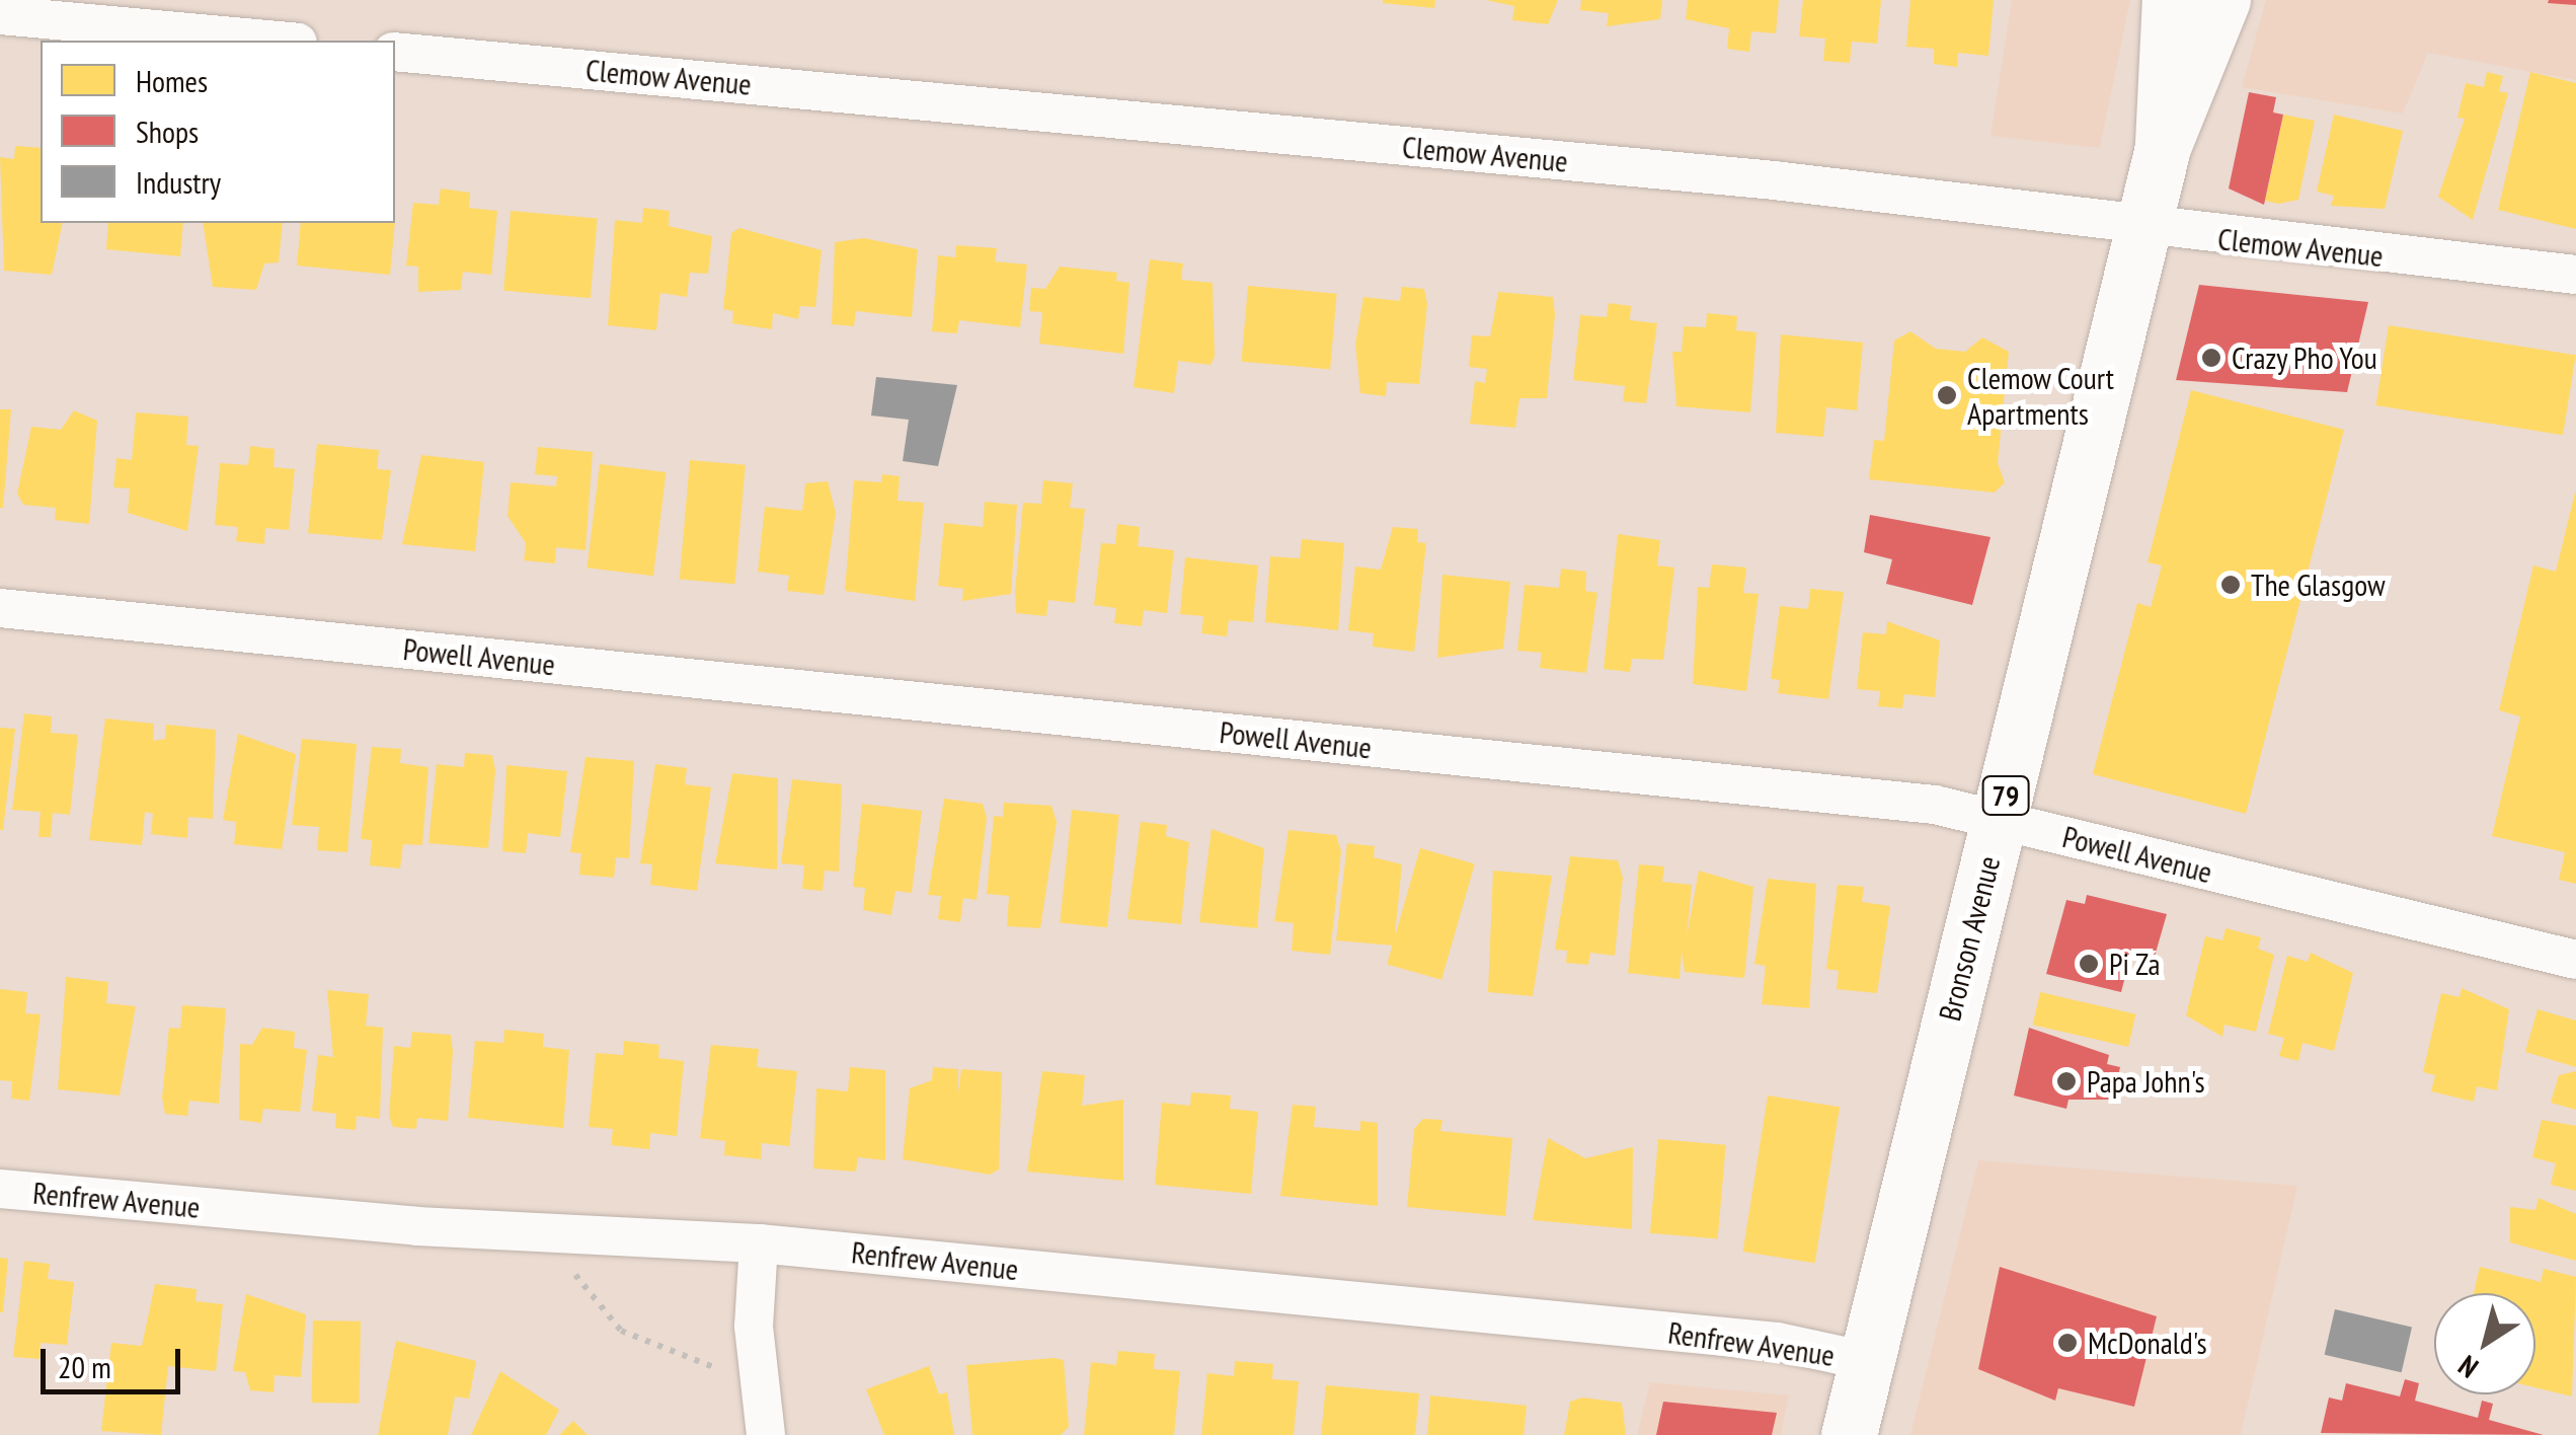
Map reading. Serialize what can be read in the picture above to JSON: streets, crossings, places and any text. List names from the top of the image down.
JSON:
{
  "streets": {
    "main road": ["79", "Bronson Avenue"],
    "street": ["Clemow Avenue", "Powell Avenue", "Renfrew Avenue"]
  },
  "crossings": [
    ["Clemow Avenue", "Bronson Avenue"],
    ["Powell Avenue", "Bronson Avenue"],
    ["Bronson Avenue", "Renfrew Avenue"]
  ],
  "places": [
    "Crazy Pho You",
    "Clemow Court Apartments",
    "The Glasgow",
    "Pi Za",
    "Papa John's",
    "McDonald's"
  ],
  "legend": ["Homes", "Shops", "Industry"],
  "scale_bar": "20 m",
  "north": "bottom left"
}
